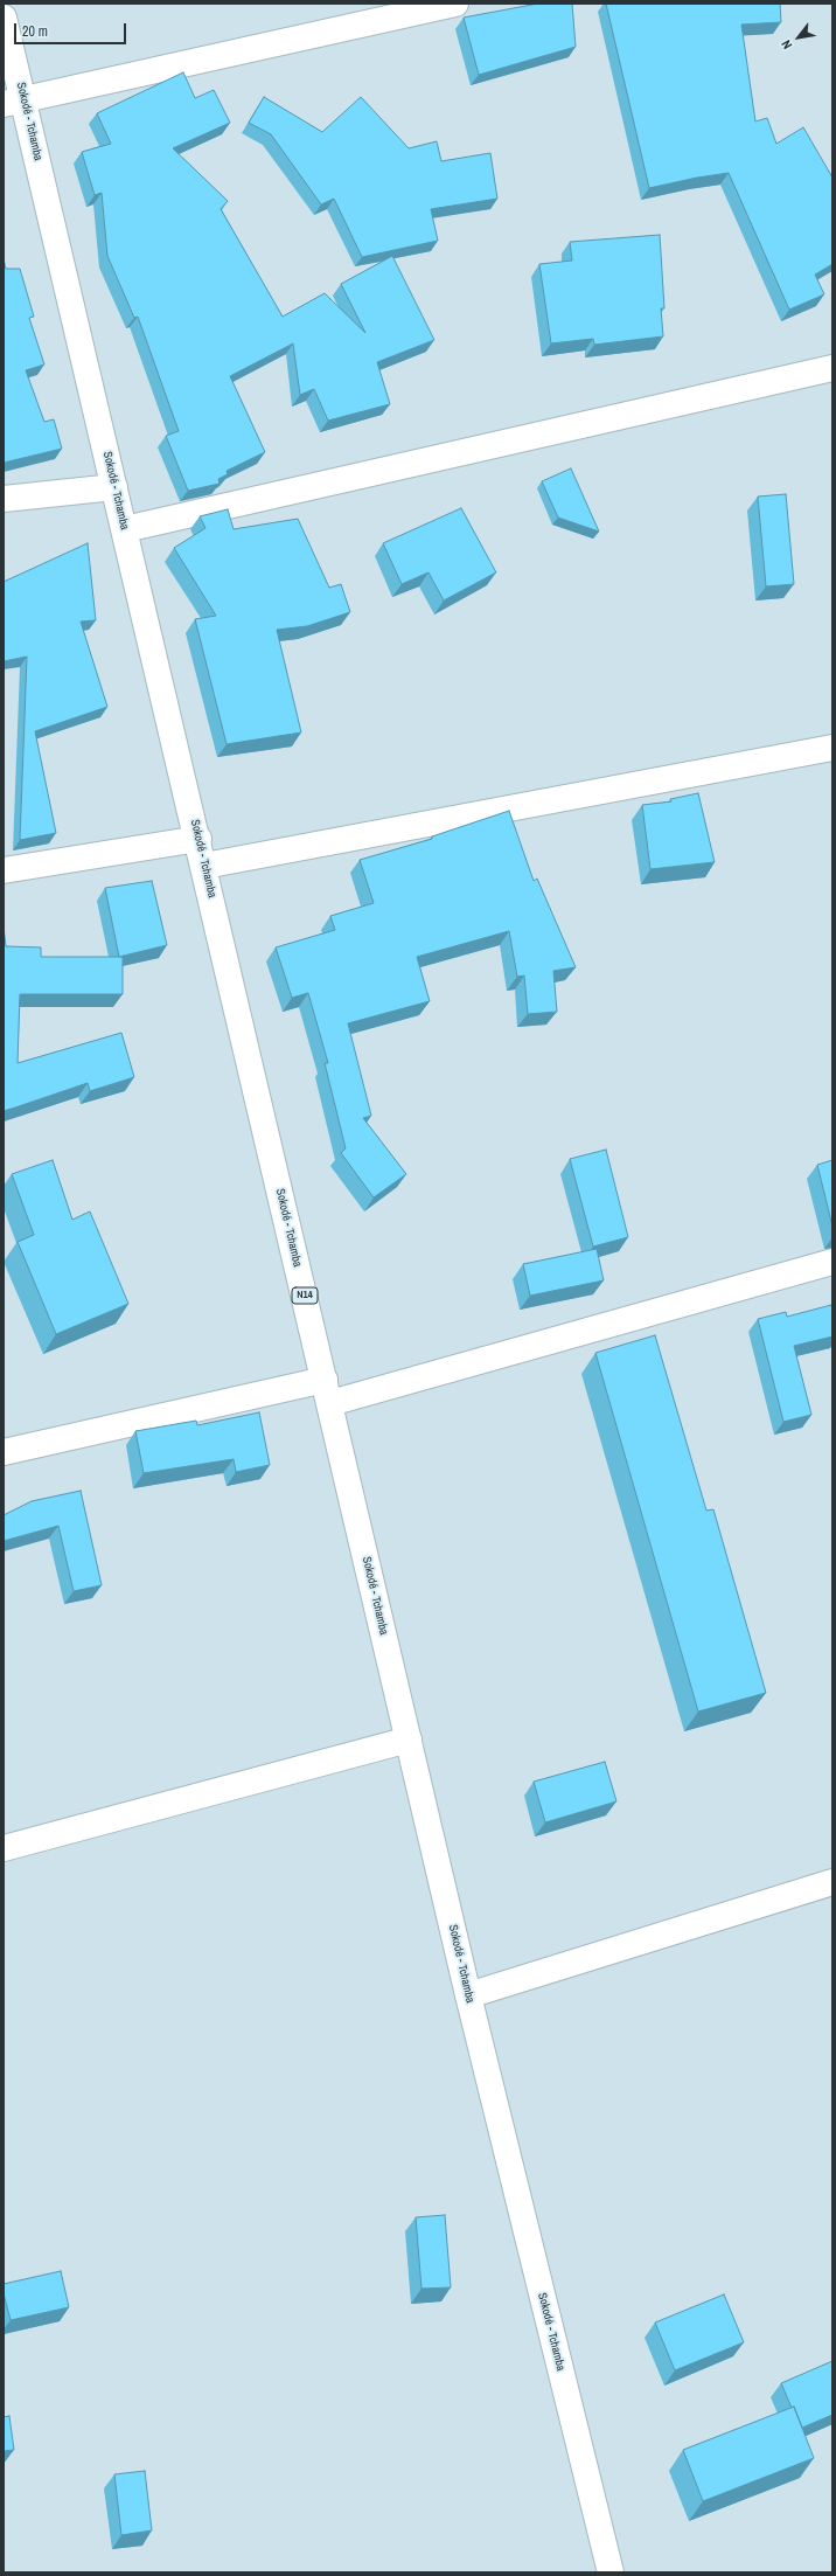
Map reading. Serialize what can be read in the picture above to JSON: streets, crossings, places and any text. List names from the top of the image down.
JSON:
{
  "streets": {
    "street": ["Sokodé - Tchamba", "N14"]
  },
  "scale_bar": "20 m",
  "north": "bottom left"
}
